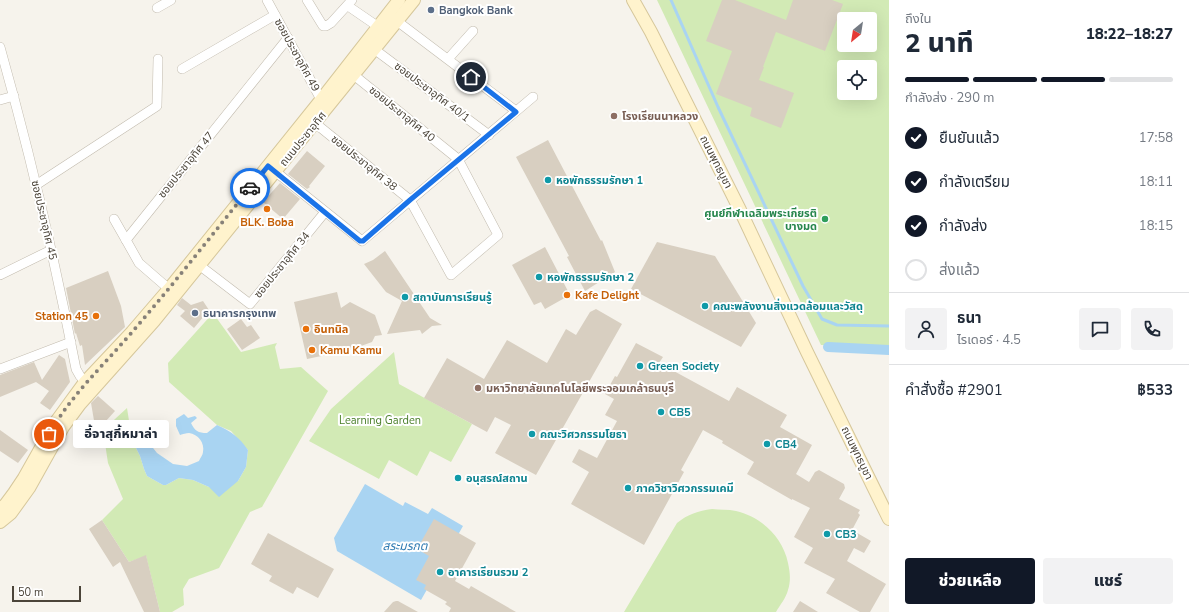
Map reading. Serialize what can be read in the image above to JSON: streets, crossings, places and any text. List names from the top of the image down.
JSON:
{
  "streets": {
    "main road": ["ถนนประชาอุทิศ", "ถนนพุทธบูชา"],
    "street": [
      "ซอยประชาอุทิศ 49",
      "ซอยประชาอุทิศ 40/1",
      "ซอยประชาอุทิศ 40",
      "ซอยประชาอุทิศ 38",
      "ซอยประชาอุทิศ 47",
      "ซอยประชาอุทิศ 45",
      "ซอยประชาอุทิศ 34"
    ]
  },
  "crossings": [
    ["ซอยประชาอุทิศ 49", "ถนนประชาอุทิศ"],
    ["ซอยประชาอุทิศ 49", "ซอยประชาอุทิศ 47"],
    ["ซอยประชาอุทิศ 40/1", "ถนนประชาอุทิศ"],
    ["ซอยประชาอุทิศ 40", "ถนนประชาอุทิศ"],
    ["ซอยประชาอุทิศ 40", "ซอยประชาอุทิศ 38"],
    ["ถนนประชาอุทิศ", "ซอยประชาอุทิศ 38"],
    ["ถนนประชาอุทิศ", "ซอยประชาอุทิศ 45"],
    ["ถนนประชาอุทิศ", "ซอยประชาอุทิศ 34"]
  ],
  "water": ["สระมรกต"],
  "parks": ["Learning Garden"],
  "places": [
    "Bangkok Bank",
    "โรงเรียนนาหลวง",
    "หอพักธรรมรักษา 1",
    "BLK. Boba",
    "ศูนย์กีฬาเฉลิมพระเกียรติ บางมด",
    "หอพักธรรมรักษา 2",
    "Kafe Delight",
    "สถาบันการเรียนรู้",
    "คณะพลังงานสิ่งแวดล้อมและวัสดุ",
    "ธนาคารกรุงเทพ",
    "Station 45",
    "อินทนิล",
    "Kamu Kamu",
    "Green Society",
    "มหาวิทยาลัยเทคโนโลยีพระจอมเกล้าธนบุรี",
    "CB5",
    "อี้จาสุกี้หมาล่า",
    "คณะวิศวกรรมโยธา",
    "CB4",
    "อนุสรณ์สถาน",
    "ภาควิชาวิศวกรรมเคมี",
    "CB3",
    "อาคารเรียนรวม 2"
  ],
  "scale_bar": "50 m",
  "north": "bottom left",
  "page": {
    "heading": ["2 นาที", "ถึงใน", "18:22–18:27"],
    "panel": [
      "ธนา",
      "ไรเดอร์ · 4.5",
      "คำสั่งซื้อ #2901",
      "฿533"
    ],
    "bar": "กำลังส่ง · 290 m",
    "list": [
      ["ยืนยันแล้ว", "17:58"],
      ["กำลังเตรียม", "18:11"],
      ["กำลังส่ง", "18:15"],
      "ส่งแล้ว"
    ],
    "bubble": "อี้จาสุกี้หมาล่า",
    "buttons": ["ช่วยเหลือ", "แชร์"],
    "scale": "50 m"
  }
}
